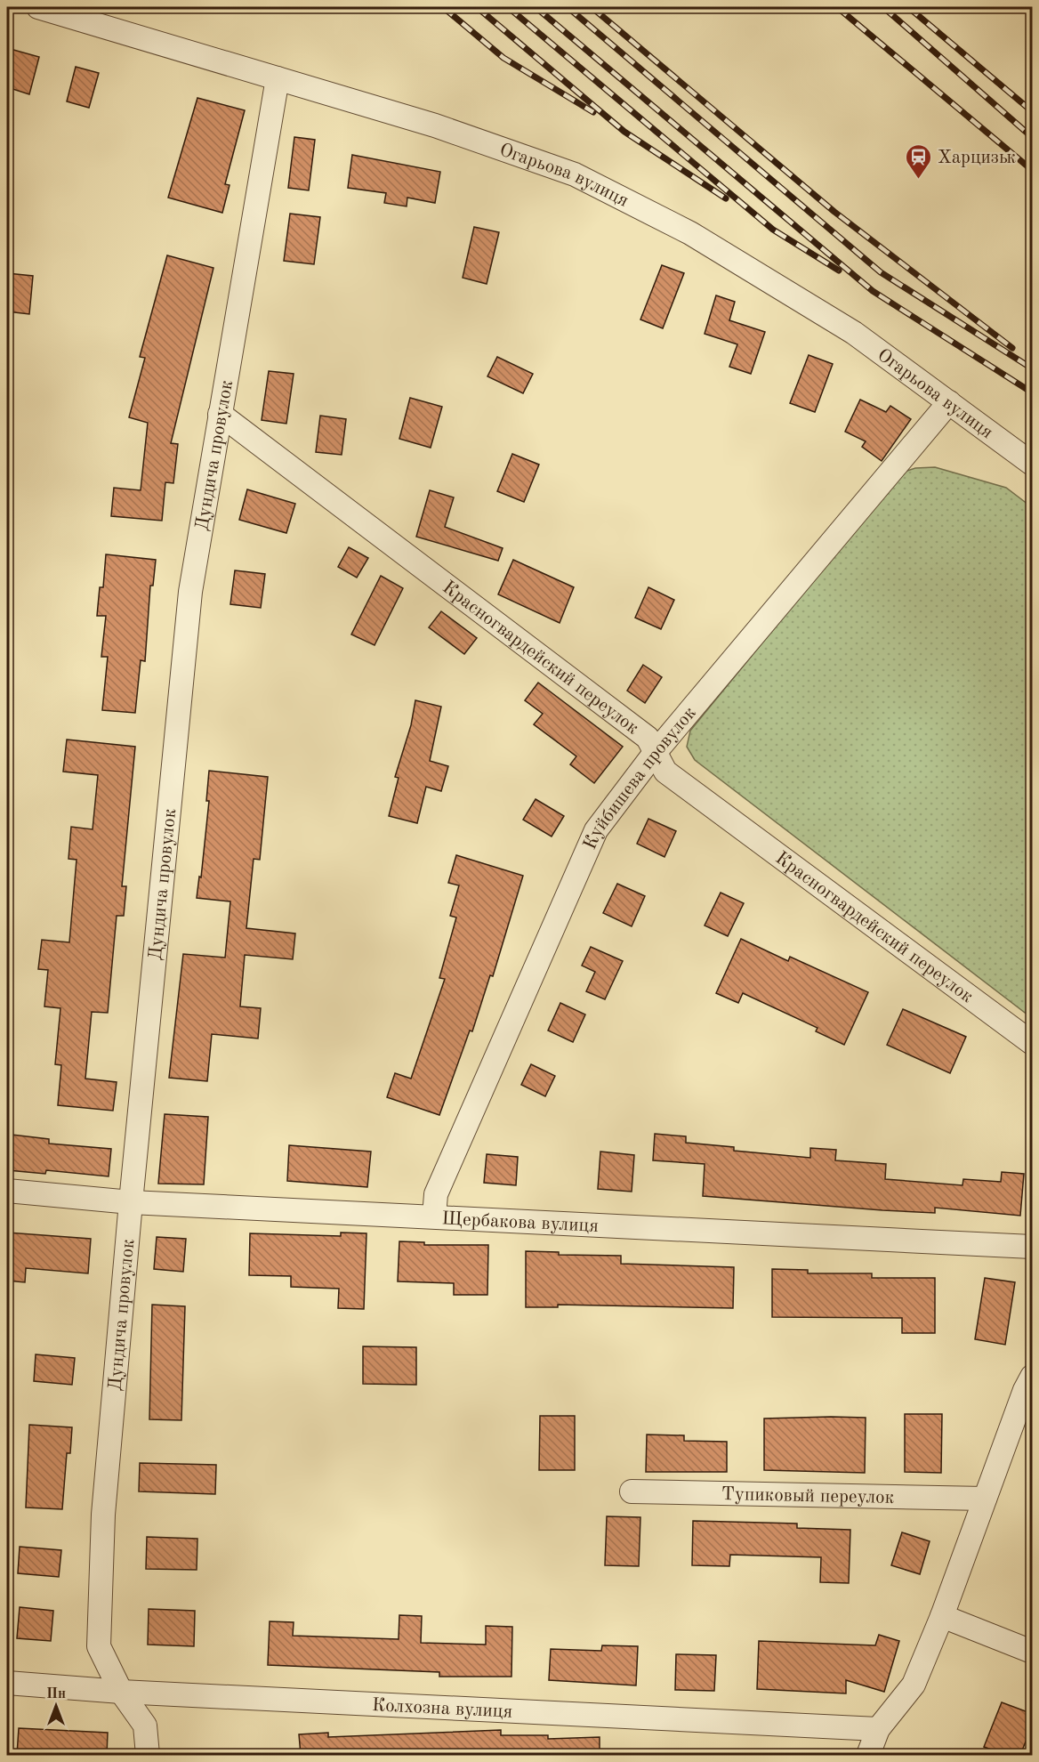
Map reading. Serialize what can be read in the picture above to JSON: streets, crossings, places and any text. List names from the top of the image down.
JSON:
{
  "streets": {
    "street": [
      "Огарьова вулиця",
      "Дундича провулок",
      "Красногвардейский переулок",
      "Куйбишева провулок",
      "Щербакова вулиця",
      "Тупиковый переулок",
      "Колхозна вулиця"
    ]
  },
  "crossings": [
    ["Огарьова вулиця", "Дундича провулок"],
    ["Огарьова вулиця", "Куйбишева провулок"],
    ["Дундича провулок", "Красногвардейский переулок"],
    ["Дундича провулок", "Щербакова вулиця"],
    ["Дундича провулок", "Колхозна вулиця"],
    ["Красногвардейский переулок", "Куйбишева провулок"],
    ["Куйбишева провулок", "Щербакова вулиця"]
  ],
  "places": {
    "station": ["Харцизьк"]
  },
  "north": "top"
}
